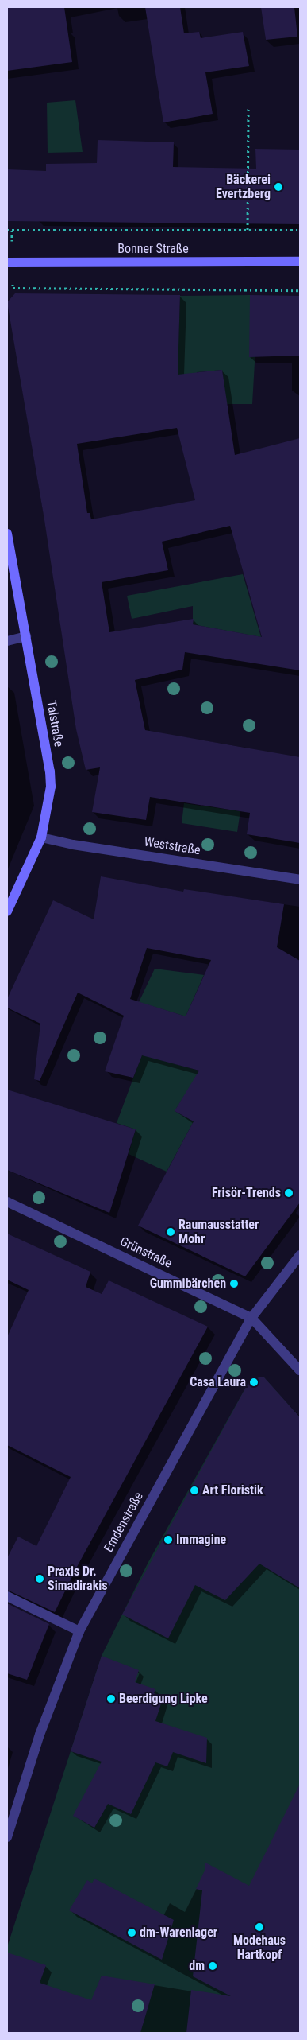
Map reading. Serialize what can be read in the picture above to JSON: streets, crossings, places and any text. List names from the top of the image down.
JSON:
{
  "streets": {
    "main road": ["Bonner Straße", "Talstraße"],
    "street": ["Weststraße", "Grünstraße", "Emdenstraße"]
  },
  "crossings": [
    ["Talstraße", "Weststraße"],
    ["Grünstraße", "Emdenstraße"]
  ],
  "places": [
    "Bäckerei Evertzberg",
    "Frisör-Trends",
    "Raumausstatter Mohr",
    "Gummibärchen",
    "Casa Laura",
    "Art Floristik",
    "Immagine",
    "Praxis Dr. Simadirakis",
    "Beerdigung Lipke",
    "Modehaus Hartkopf",
    "dm-Warenlager",
    "dm"
  ]
}
